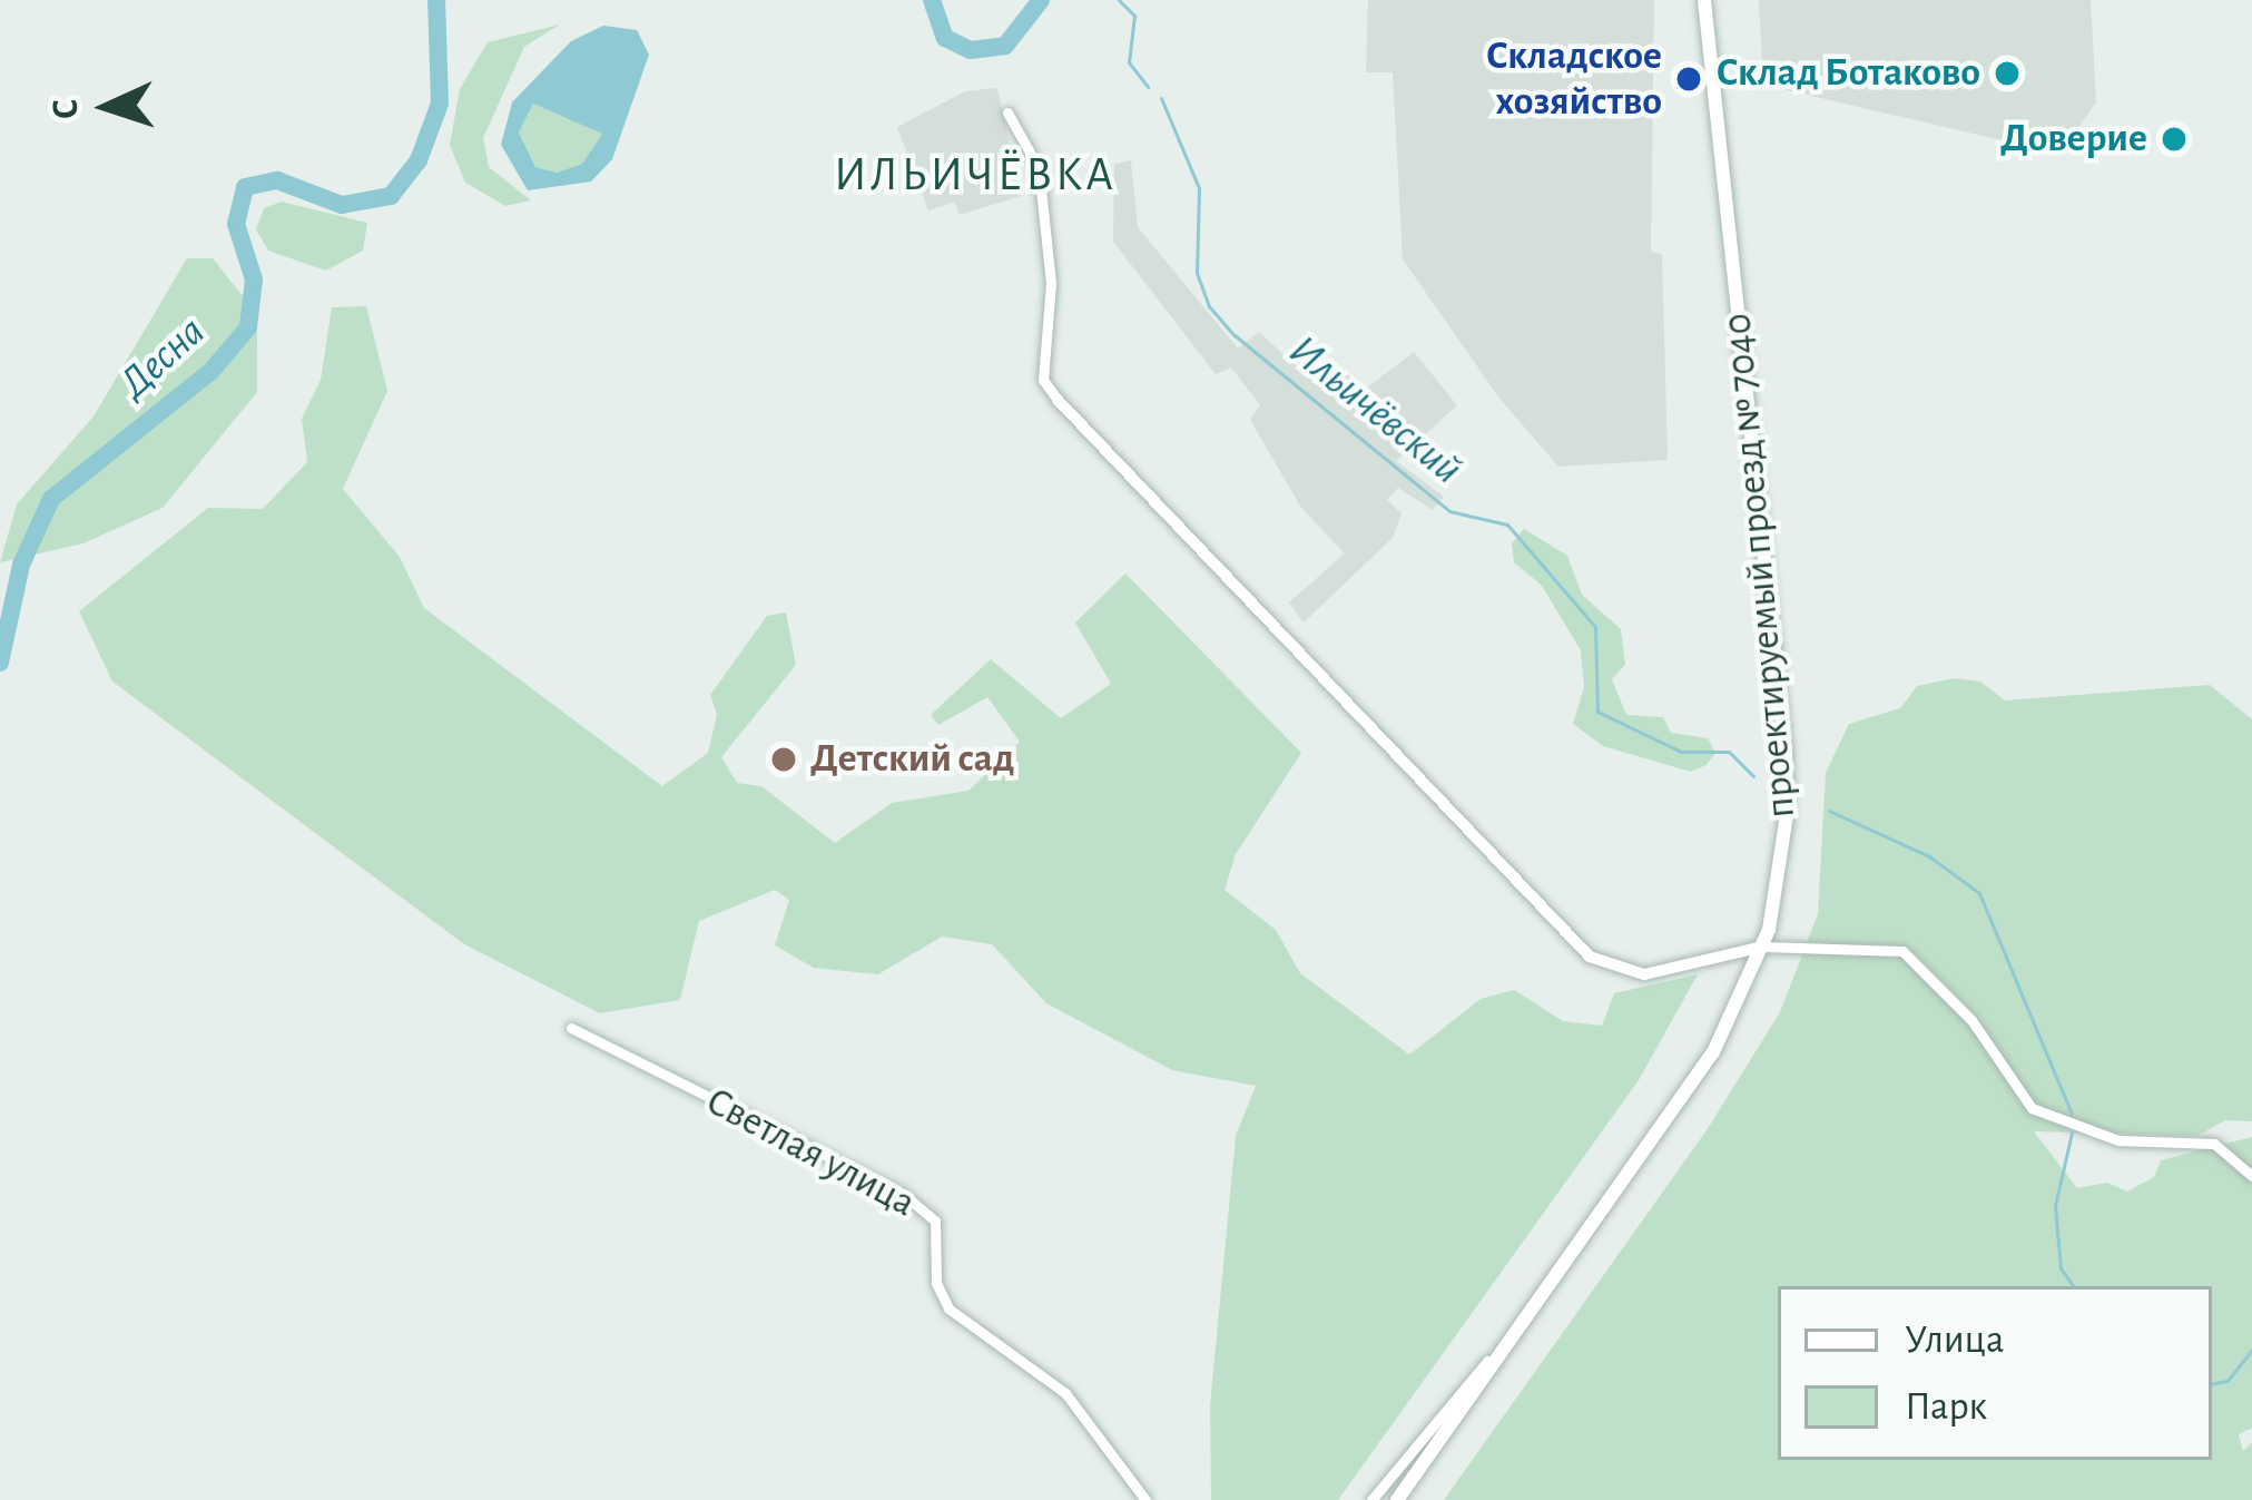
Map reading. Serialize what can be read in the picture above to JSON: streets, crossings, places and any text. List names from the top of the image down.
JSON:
{
  "streets": {
    "main road": ["проектируемый проезд № 7040"],
    "street": ["Светлая улица"]
  },
  "districts": ["ИЛЬИЧЁВКА"],
  "water": ["Десна", "Ильичёвский"],
  "places": [
    "Склад Ботаково",
    "Складское хозяйство",
    "Доверие",
    "Детский сад"
  ],
  "legend": ["Улица", "Парк"],
  "north": "left"
}
